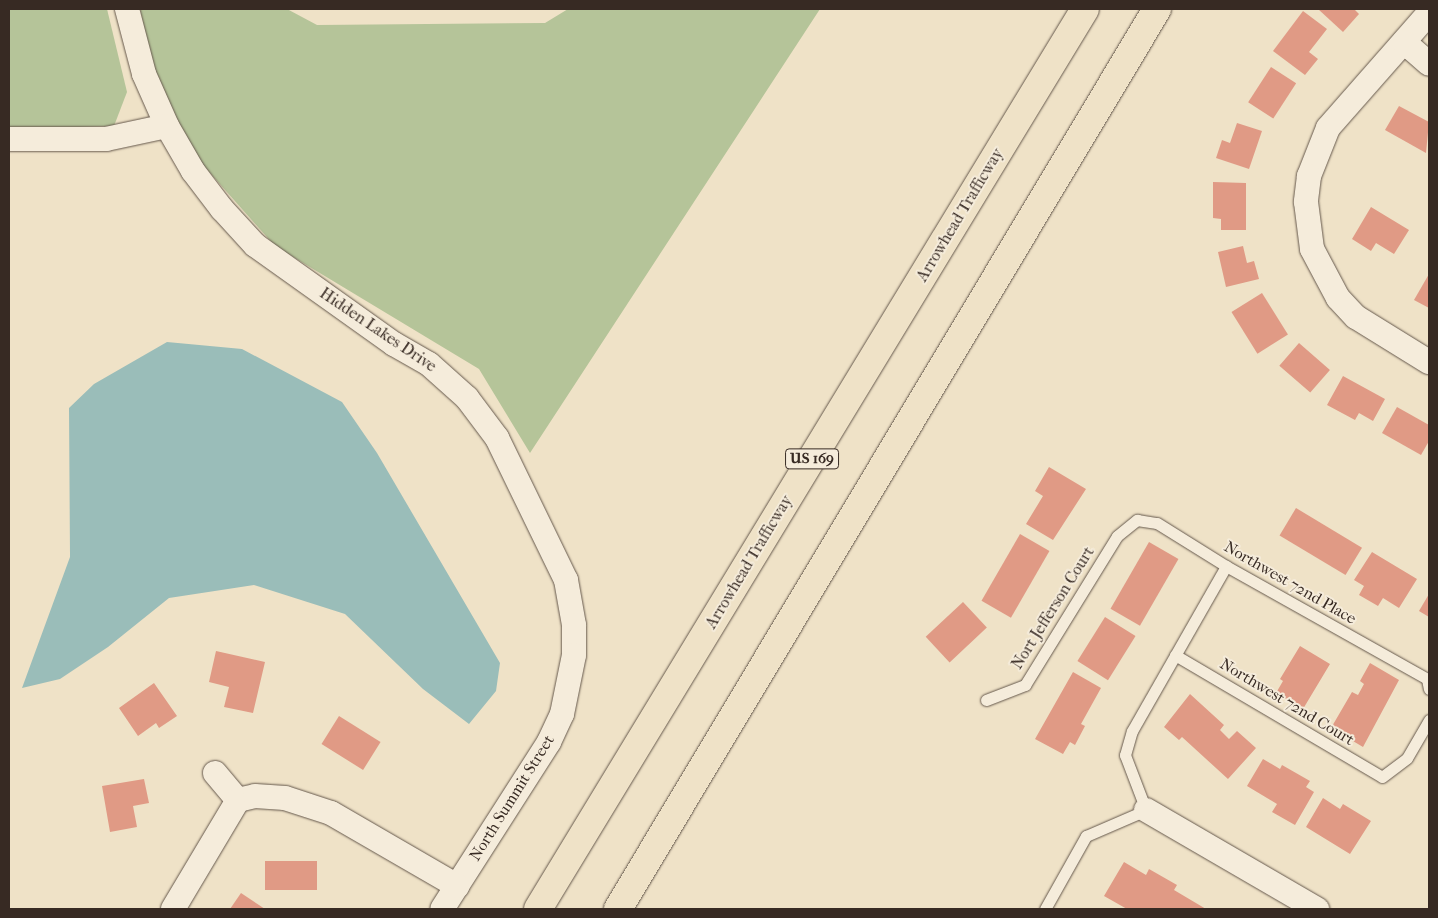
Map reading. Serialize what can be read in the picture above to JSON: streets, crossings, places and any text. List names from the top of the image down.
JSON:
{
  "streets": {
    "highway": ["Arrowhead Trafficway", "US 169"],
    "street": ["Hidden Lakes Drive", "North Summit Street"],
    "lane": ["Northwest 72nd Place", "Nort Jefferson Court", "Northwest 72nd Court"]
  },
  "crossings": [
    ["Hidden Lakes Drive", "North Summit Street"],
    ["Northwest 72nd Place", "Nort Jefferson Court"]
  ]
}
